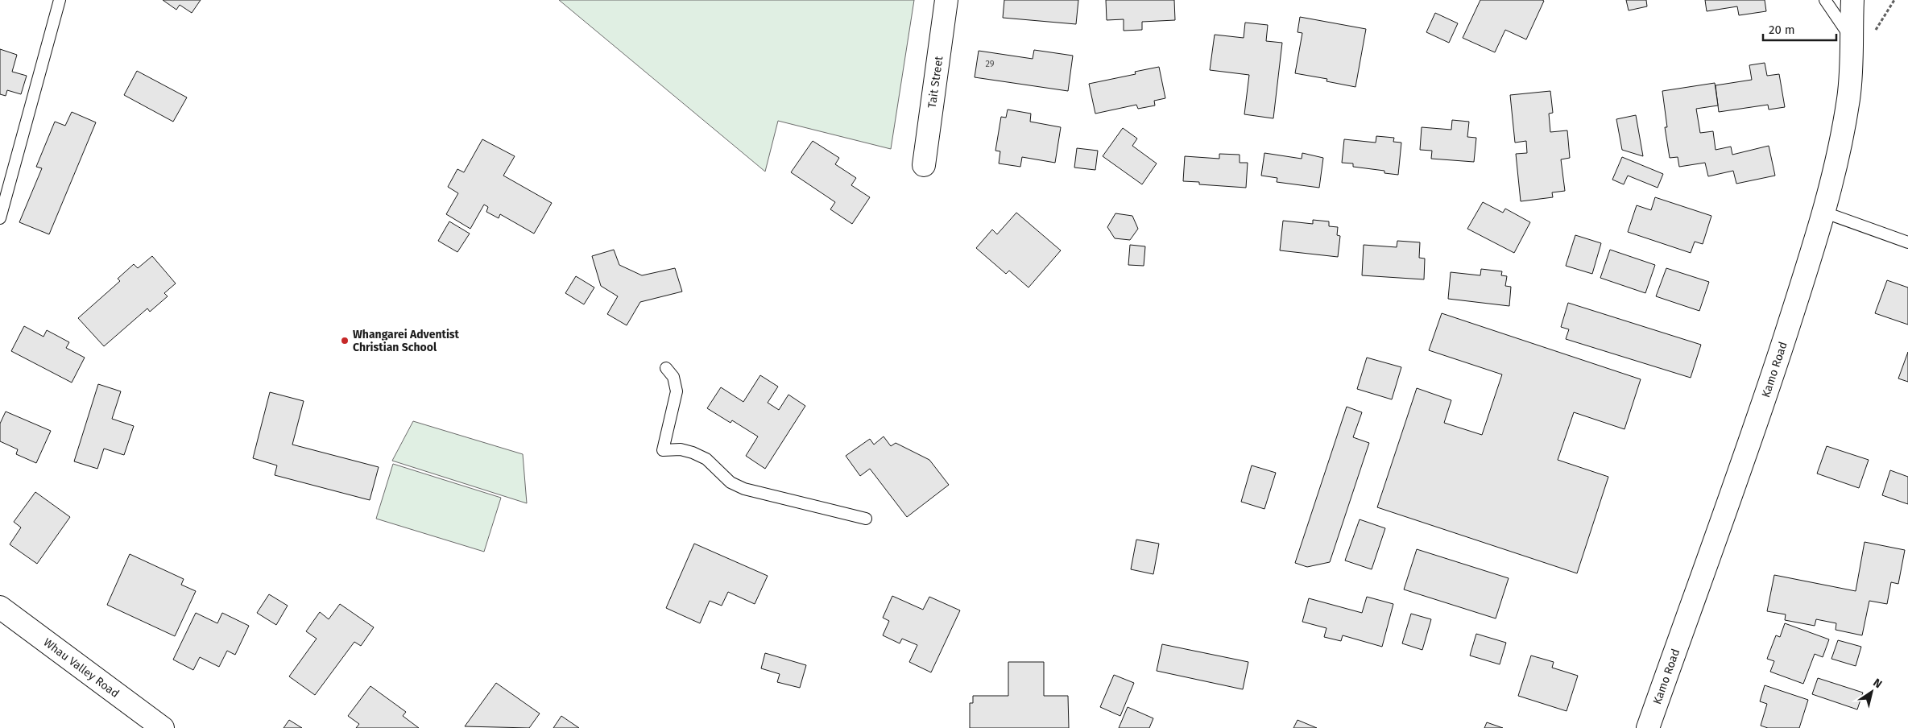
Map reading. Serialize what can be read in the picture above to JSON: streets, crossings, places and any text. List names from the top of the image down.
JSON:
{
  "streets": {
    "main road": ["Tait Street", "Kamo Road", "Whau Valley Road"]
  },
  "places": ["Whangarei Adventist Christian School"],
  "house_numbers": ["29"],
  "scale_bar": "20 m",
  "north": "top right"
}
